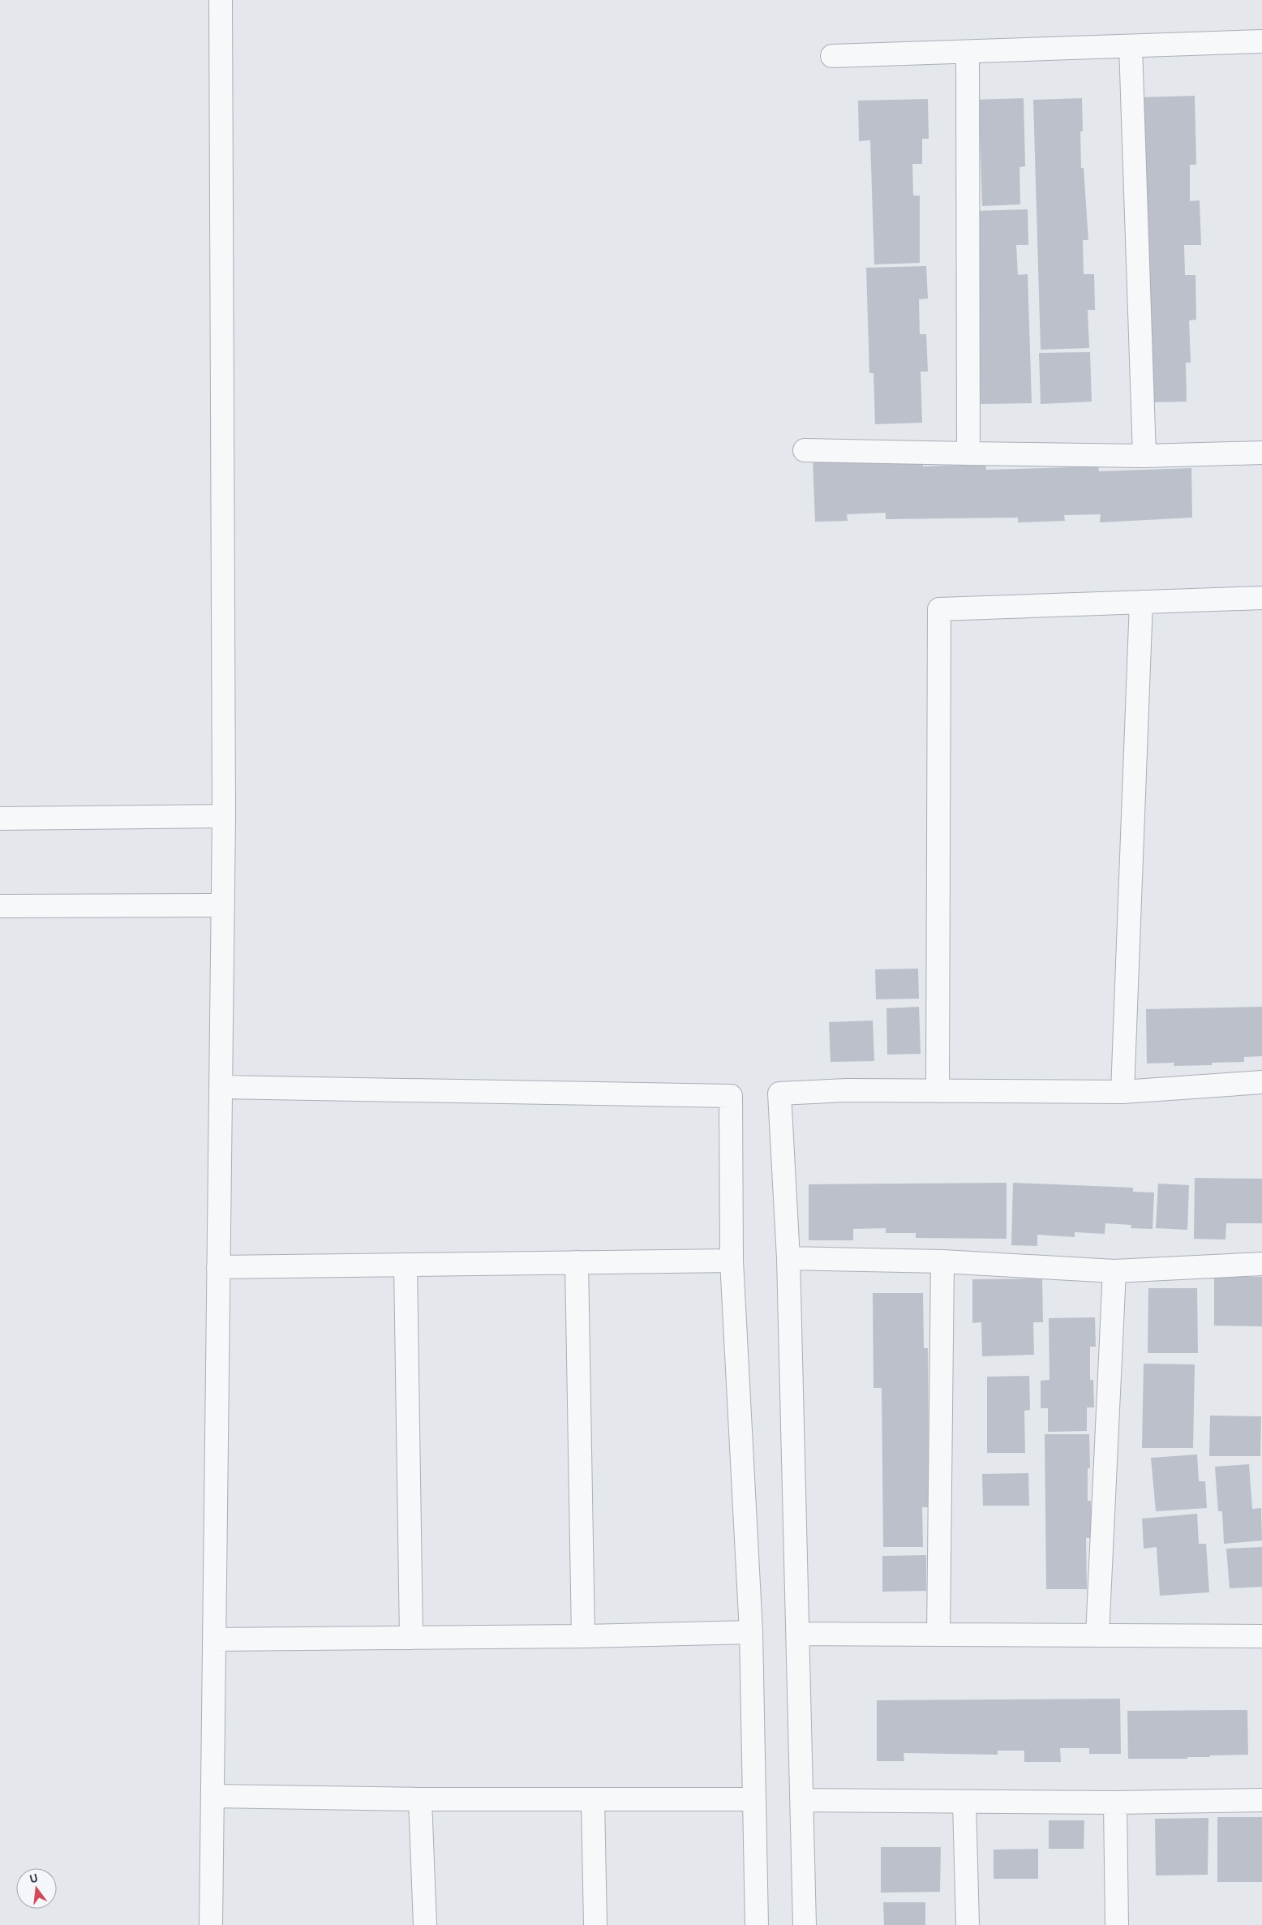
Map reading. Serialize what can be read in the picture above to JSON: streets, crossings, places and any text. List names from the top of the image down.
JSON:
{
  "north": "top"
}
